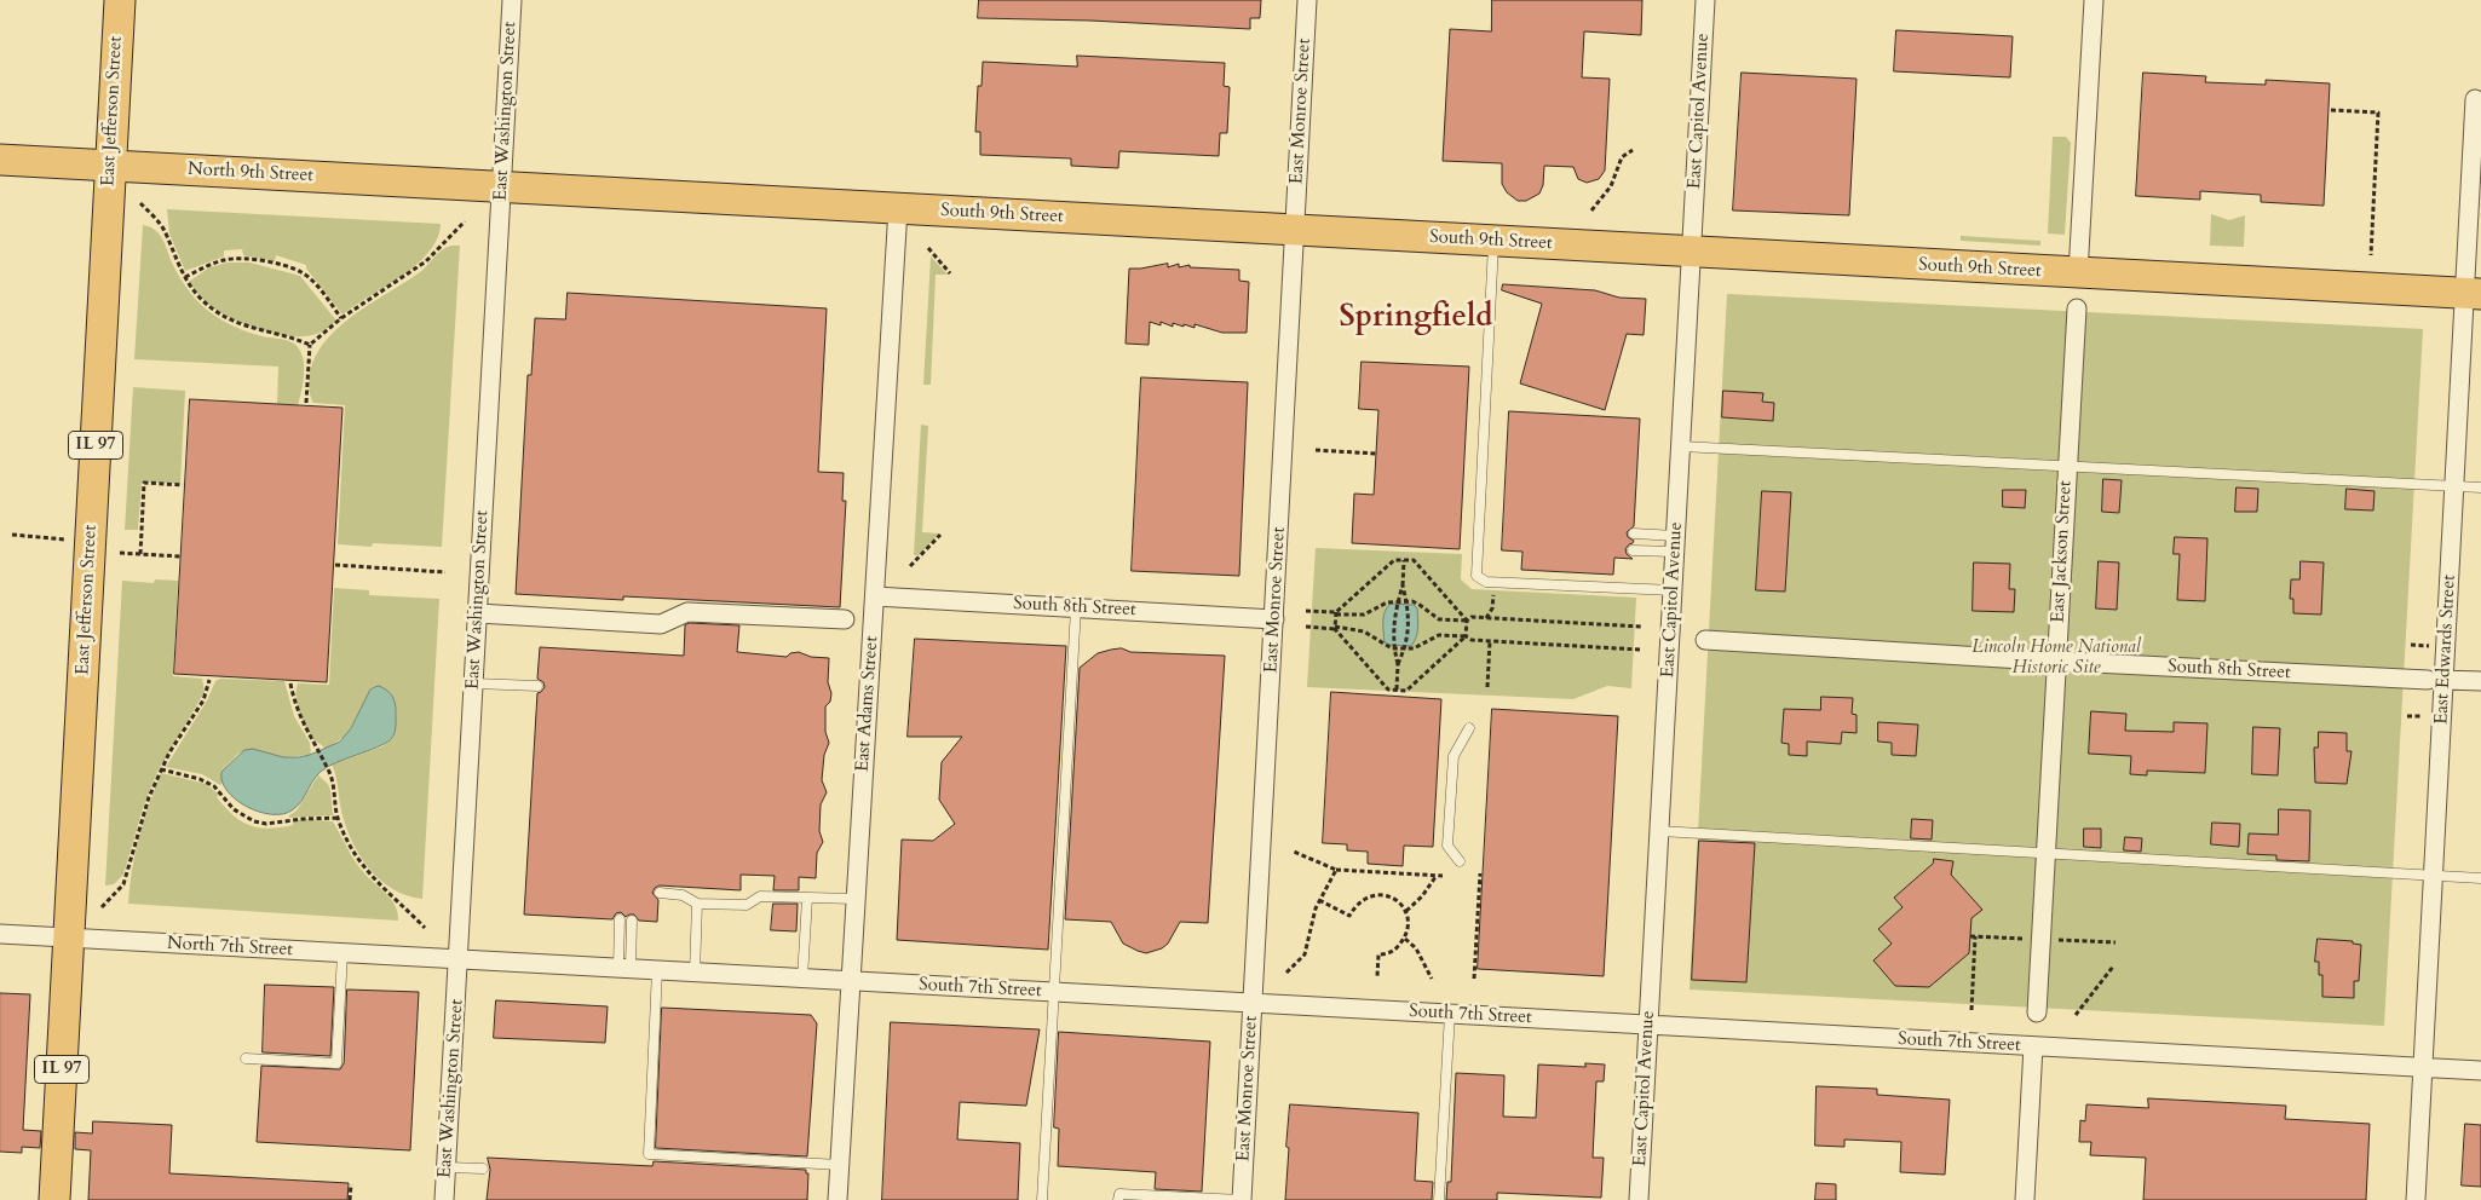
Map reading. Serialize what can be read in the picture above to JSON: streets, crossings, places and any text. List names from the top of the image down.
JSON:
{
  "streets": {
    "main road": [
      "East Jefferson Street",
      "North 9th Street",
      "South 9th Street",
      "IL 97"
    ],
    "street": [
      "East Washington Street",
      "East Monroe Street",
      "East Capitol Avenue",
      "East Jackson Street",
      "South 8th Street",
      "East Edwards Street",
      "East Adams Street",
      "North 7th Street",
      "South 7th Street"
    ]
  },
  "crossings": [
    ["East Jefferson Street", "North 9th Street"],
    ["East Jefferson Street", "North 7th Street"],
    ["East Washington Street", "North 9th Street"],
    ["East Washington Street", "South 9th Street"],
    ["East Washington Street", "North 7th Street"],
    ["East Washington Street", "South 7th Street"],
    ["East Monroe Street", "South 9th Street"],
    ["East Monroe Street", "South 8th Street"],
    ["East Monroe Street", "South 7th Street"],
    ["East Capitol Avenue", "South 9th Street"],
    ["East Capitol Avenue", "South 7th Street"],
    ["North 9th Street", "South 9th Street"],
    ["South 9th Street", "East Edwards Street"],
    ["South 9th Street", "East Adams Street"],
    ["East Jackson Street", "South 8th Street"],
    ["South 8th Street", "East Edwards Street"],
    ["South 8th Street", "East Adams Street"],
    ["East Edwards Street", "South 7th Street"],
    ["East Adams Street", "South 7th Street"],
    ["North 7th Street", "South 7th Street"]
  ],
  "districts": ["Springfield"],
  "parks": ["Lincoln Home National Historic Site"]
}
